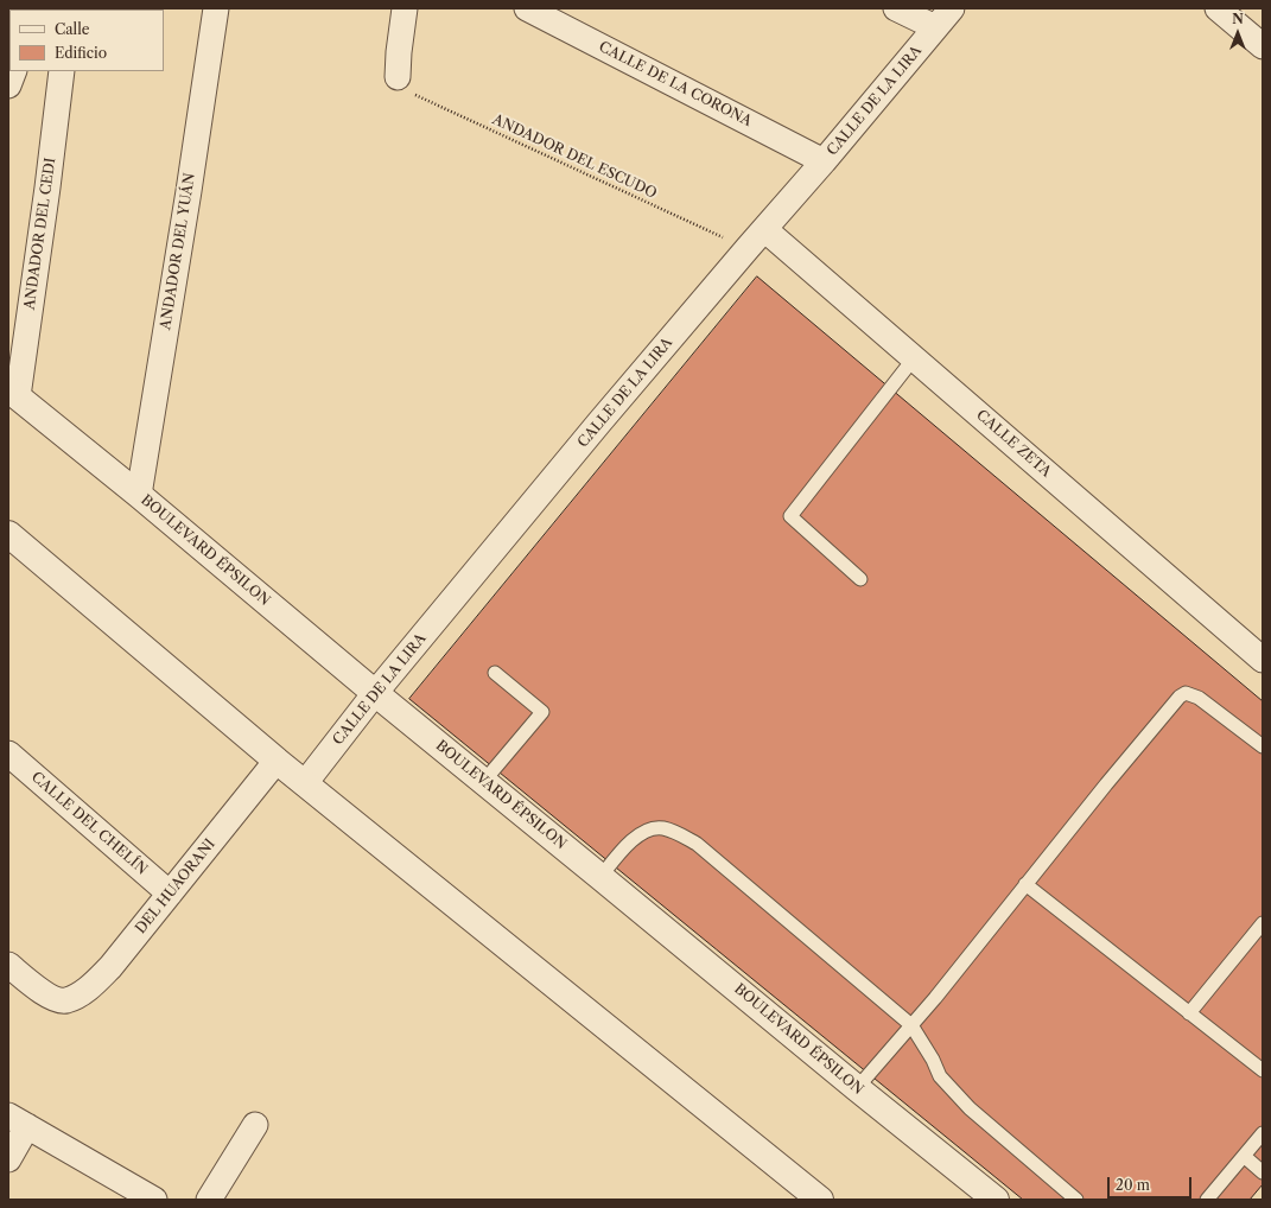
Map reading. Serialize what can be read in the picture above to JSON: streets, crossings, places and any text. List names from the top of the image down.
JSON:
{
  "streets": {
    "street": [
      "CALLE DE LA CORONA",
      "CALLE DE LA LIRA",
      "ANDADOR DEL CEDI",
      "ANDADOR DEL YUÁN",
      "CALLE ZETA",
      "BOULEVARD ÉPSILON",
      "CALLE DEL CHELÍN",
      "DEL HUAORANI"
    ],
    "path": ["ANDADOR DEL ESCUDO"]
  },
  "crossings": [
    ["CALLE DE LA CORONA", "CALLE DE LA LIRA"],
    ["CALLE DE LA LIRA", "ANDADOR DEL ESCUDO"],
    ["CALLE DE LA LIRA", "CALLE ZETA"],
    ["CALLE DE LA LIRA", "BOULEVARD ÉPSILON"],
    ["ANDADOR DEL CEDI", "BOULEVARD ÉPSILON"],
    ["ANDADOR DEL YUÁN", "BOULEVARD ÉPSILON"],
    ["CALLE DEL CHELÍN", "DEL HUAORANI"]
  ],
  "legend": ["Calle", "Edificio"],
  "scale_bar": "20 m",
  "north": "top"
}
